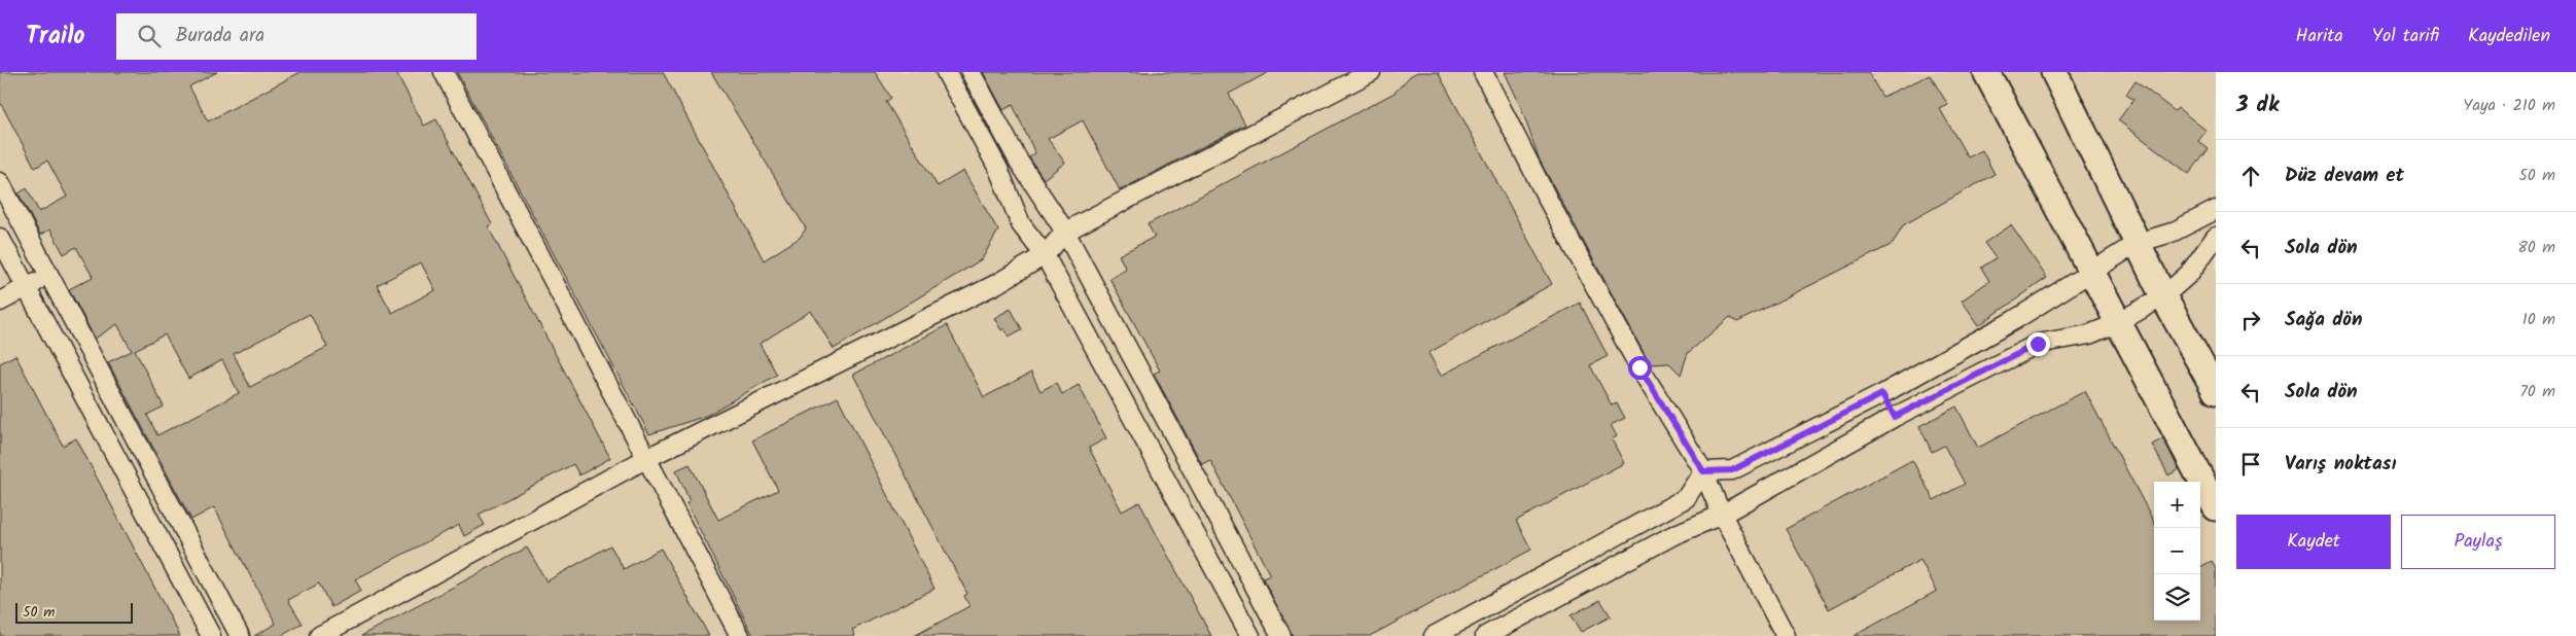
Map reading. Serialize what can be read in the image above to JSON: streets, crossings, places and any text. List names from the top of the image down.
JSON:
{
  "scale_bar": "50 m",
  "page": {
    "header": "Trailo",
    "search": "Burada ara",
    "nav": ["Harita", "Yol tarifi", "Kaydedilen"],
    "heading": ["3 dk", "Yaya · 210 m"],
    "list": [
      ["Düz devam et", "50 m"],
      ["Sola dön", "80 m"],
      ["Sağa dön", "10 m"],
      ["Sola dön", "70 m"],
      "Varış noktası"
    ],
    "map_buttons": ["+", "−"],
    "buttons": ["Kaydet", "Paylaş"],
    "scale": "50 m"
  }
}
